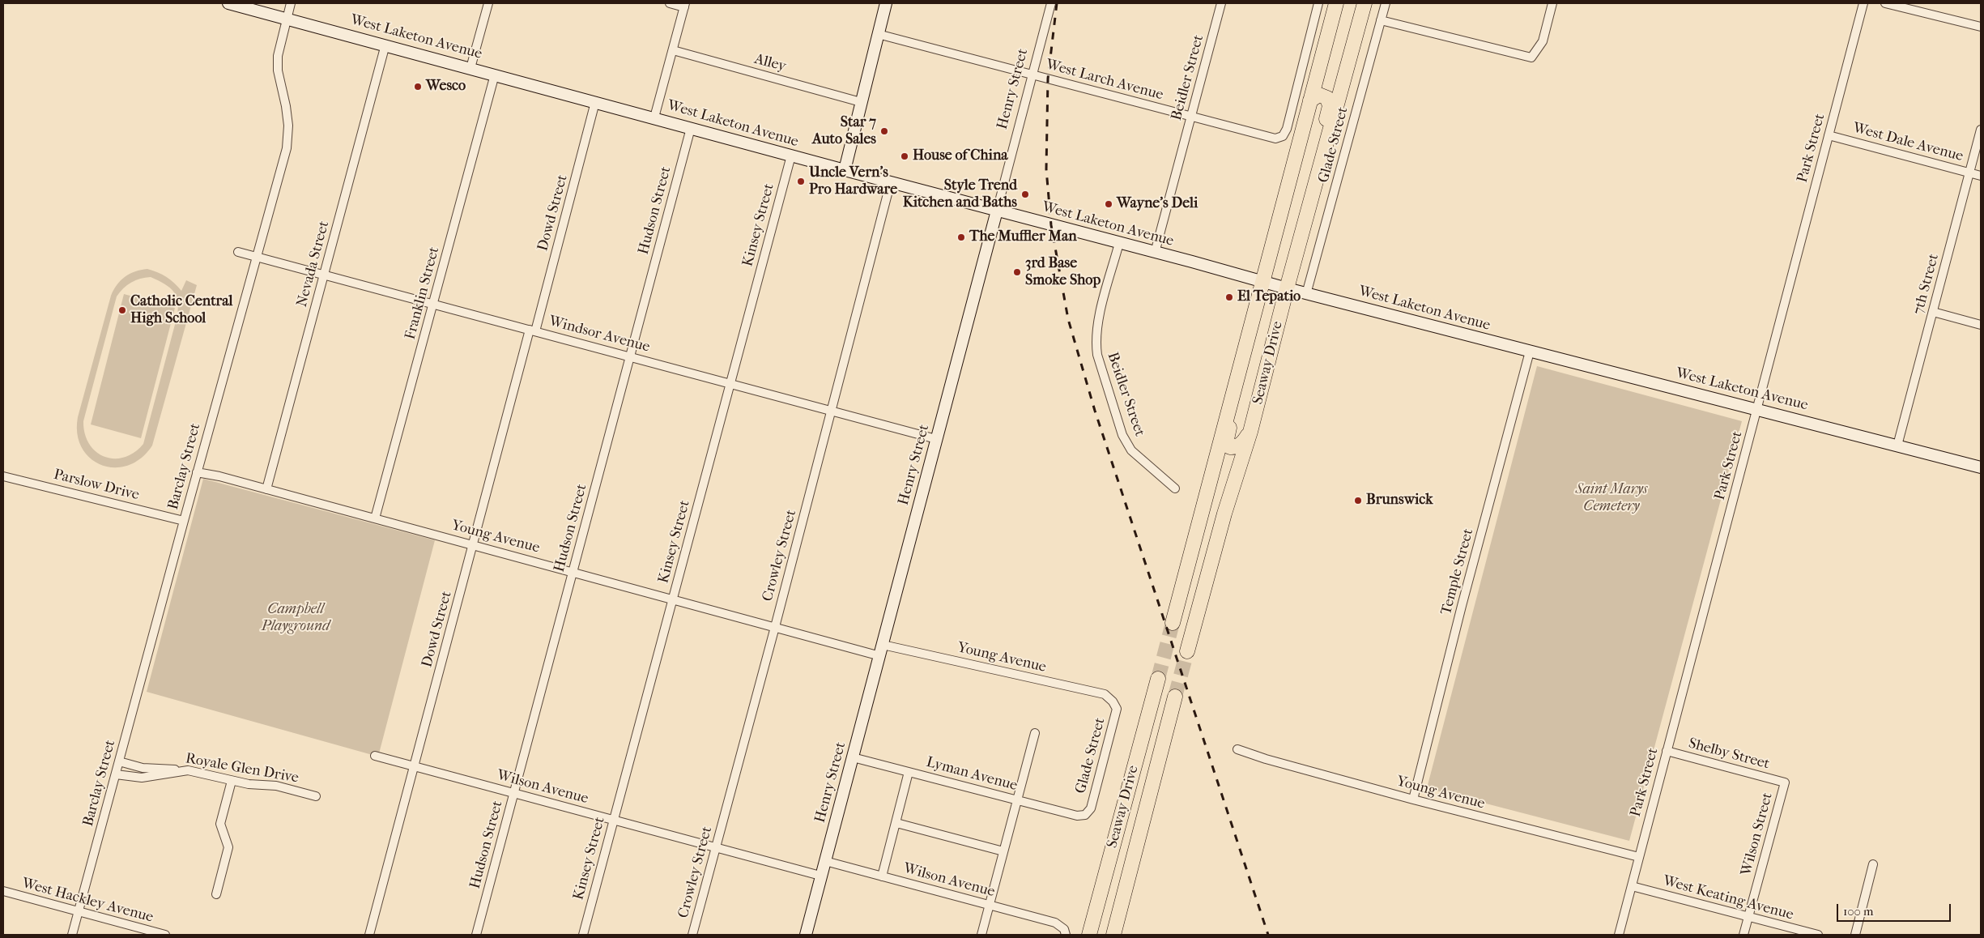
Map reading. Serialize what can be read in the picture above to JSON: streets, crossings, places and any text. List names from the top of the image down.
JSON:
{
  "streets": {
    "highway": ["Seaway Drive"],
    "main road": ["West Laketon Avenue", "Henry Street"],
    "street": [
      "Alley",
      "Beidler Street",
      "West Larch Avenue",
      "West Dale Avenue",
      "Glade Street",
      "Park Street",
      "Hudson Street",
      "Dowd Street",
      "Kinsey Street",
      "Nevada Street",
      "7th Street",
      "Franklin Street",
      "Windsor Avenue",
      "Barclay Street",
      "Parslow Drive",
      "Young Avenue",
      "Crowley Street",
      "Temple Street",
      "Shelby Street",
      "Royale Glen Drive",
      "Lyman Avenue",
      "Wilson Avenue",
      "Wilson Street",
      "West Keating Avenue",
      "West Hackley Avenue"
    ]
  },
  "crossings": [
    ["West Laketon Avenue", "Beidler Street"],
    ["West Laketon Avenue", "Henry Street"],
    ["West Laketon Avenue", "Glade Street"],
    ["West Laketon Avenue", "Park Street"],
    ["West Laketon Avenue", "Hudson Street"],
    ["West Laketon Avenue", "Dowd Street"],
    ["West Laketon Avenue", "Kinsey Street"],
    ["West Laketon Avenue", "Nevada Street"],
    ["West Laketon Avenue", "7th Street"],
    ["West Laketon Avenue", "Franklin Street"],
    ["West Laketon Avenue", "Seaway Drive"],
    ["West Laketon Avenue", "Barclay Street"],
    ["West Laketon Avenue", "Crowley Street"],
    ["West Laketon Avenue", "Temple Street"],
    ["Beidler Street", "West Larch Avenue"],
    ["West Larch Avenue", "Henry Street"],
    ["Henry Street", "Windsor Avenue"],
    ["Henry Street", "Young Avenue"],
    ["Henry Street", "Lyman Avenue"],
    ["Henry Street", "Wilson Avenue"],
    ["West Dale Avenue", "Park Street"],
    ["West Dale Avenue", "7th Street"],
    ["Glade Street", "Young Avenue"],
    ["Glade Street", "Lyman Avenue"],
    ["Park Street", "Young Avenue"],
    ["Park Street", "Shelby Street"],
    ["Park Street", "West Keating Avenue"],
    ["Hudson Street", "Windsor Avenue"],
    ["Hudson Street", "Young Avenue"],
    ["Hudson Street", "Wilson Avenue"],
    ["Dowd Street", "Windsor Avenue"],
    ["Dowd Street", "Young Avenue"],
    ["Dowd Street", "Wilson Avenue"],
    ["Kinsey Street", "Windsor Avenue"],
    ["Kinsey Street", "Young Avenue"],
    ["Kinsey Street", "Wilson Avenue"],
    ["Nevada Street", "Windsor Avenue"],
    ["Nevada Street", "Young Avenue"],
    ["Franklin Street", "Windsor Avenue"],
    ["Franklin Street", "Young Avenue"],
    ["Windsor Avenue", "Barclay Street"],
    ["Windsor Avenue", "Crowley Street"],
    ["Barclay Street", "Parslow Drive"],
    ["Barclay Street", "Young Avenue"],
    ["Barclay Street", "Royale Glen Drive"],
    ["Barclay Street", "West Hackley Avenue"],
    ["Young Avenue", "Crowley Street"],
    ["Young Avenue", "Temple Street"],
    ["Crowley Street", "Wilson Avenue"],
    ["Shelby Street", "Wilson Street"],
    ["Wilson Street", "West Keating Avenue"]
  ],
  "parks": ["Saint Marys Cemetery", "Campbell Playground"],
  "places": [
    "Wesco",
    "Star 7 Auto Sales",
    "House of China",
    "Uncle Vern's Pro Hardware",
    "Style Trend Kitchen and Baths",
    "Wayne's Deli",
    "The Muffler Man",
    "3rd Base Smoke Shop",
    "El Tepatio",
    "Catholic Central High School",
    "Brunswick"
  ],
  "scale_bar": "100 m"
}
